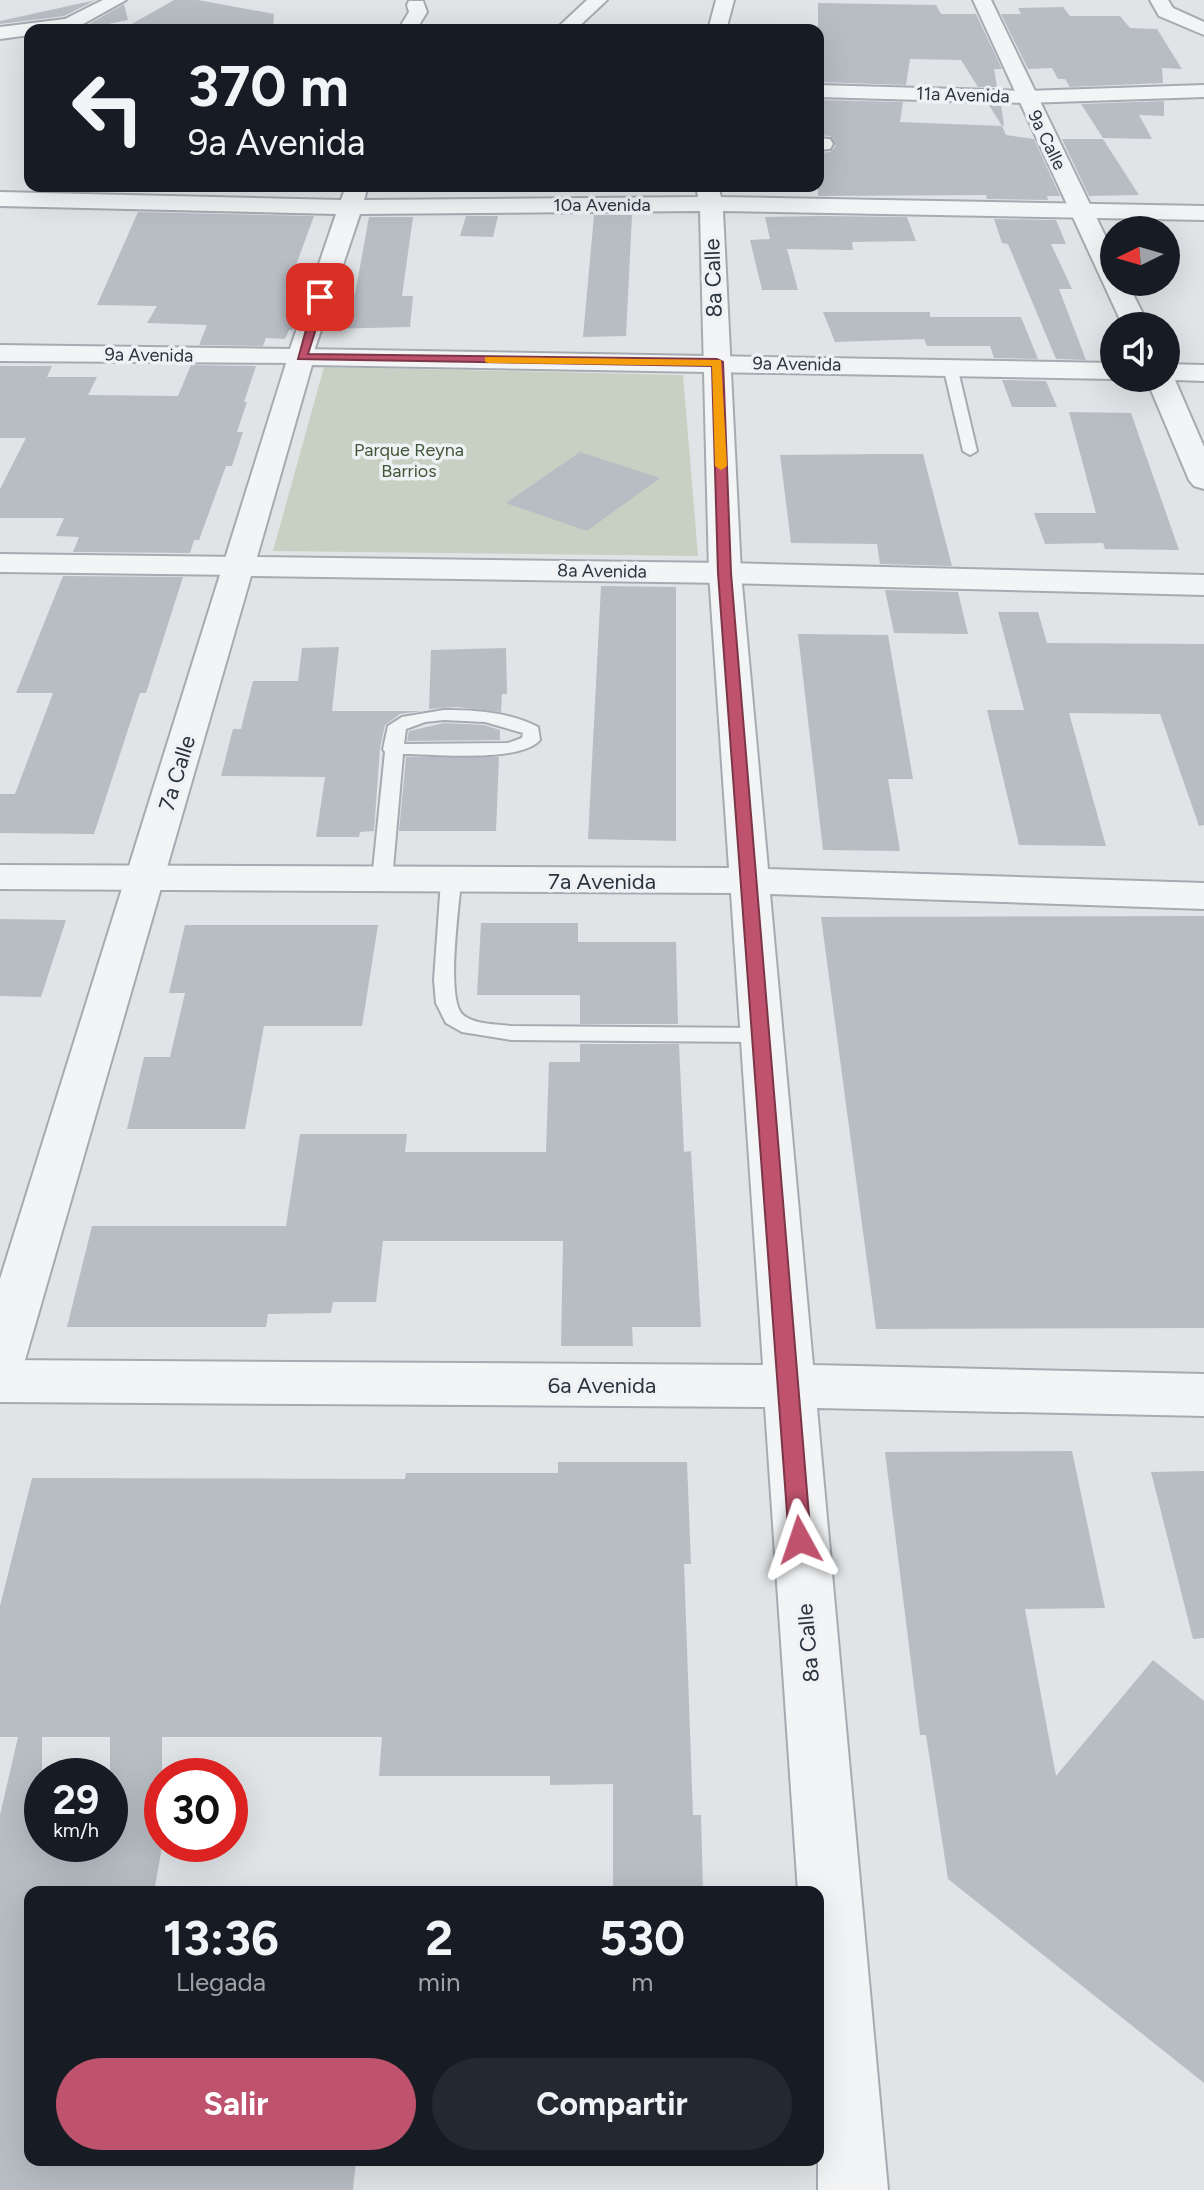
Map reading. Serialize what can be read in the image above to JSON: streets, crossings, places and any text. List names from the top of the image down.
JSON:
{
  "streets": {
    "street": [
      "11a Avenida",
      "9a Calle",
      "10a Avenida",
      "8a Calle",
      "9a Avenida",
      "8a Avenida",
      "7a Calle",
      "7a Avenida",
      "6a Avenida"
    ]
  },
  "crossings": [
    ["11a Avenida", "9a Calle"],
    ["9a Calle", "10a Avenida"],
    ["10a Avenida", "8a Calle"],
    ["10a Avenida", "7a Calle"],
    ["8a Calle", "9a Avenida"],
    ["8a Calle", "8a Avenida"],
    ["8a Calle", "7a Avenida"],
    ["8a Calle", "6a Avenida"],
    ["9a Avenida", "7a Calle"],
    ["8a Avenida", "7a Calle"],
    ["7a Calle", "7a Avenida"]
  ],
  "parks": ["Parque Reyna Barrios"],
  "north": "left",
  "page": {
    "turn": ["370 m", "9a Avenida"],
    "speed": "29 km/h",
    "limit": "30",
    "eta": [
      "13:36",
      "Llegada",
      "2",
      "min",
      "530",
      "m"
    ],
    "buttons": ["Salir", "Compartir"]
  }
}
